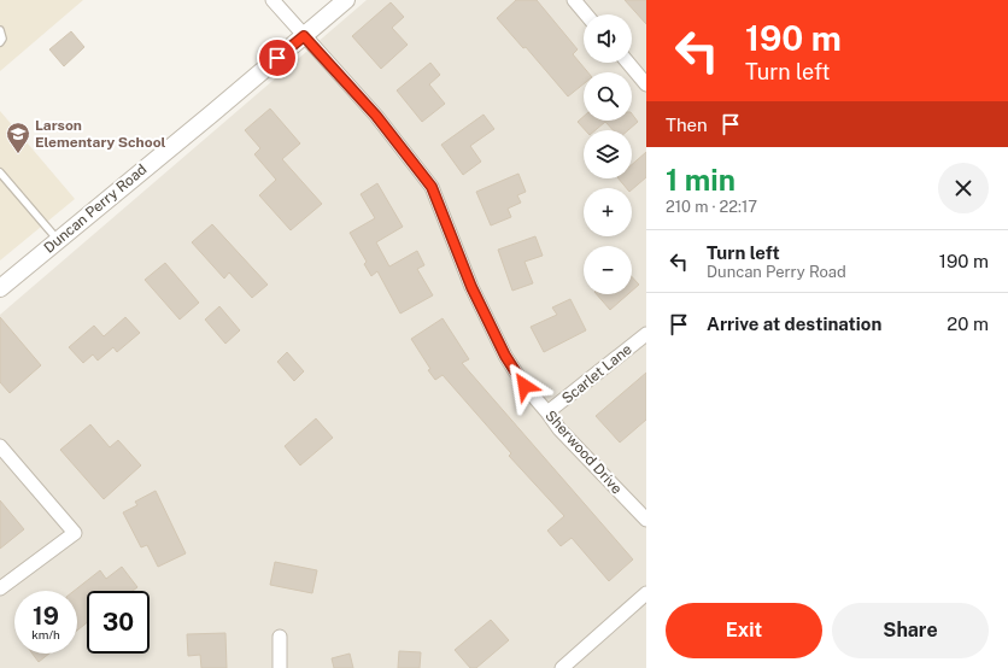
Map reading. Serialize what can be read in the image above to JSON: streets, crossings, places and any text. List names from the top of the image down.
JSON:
{
  "streets": {
    "street": ["Duncan Perry Road", "Scarlet Lane", "Sherwood Drive"]
  },
  "crossings": [
    ["Duncan Perry Road", "Sherwood Drive"],
    ["Scarlet Lane", "Sherwood Drive"]
  ],
  "places": {
    "school or university": ["Larson Elementary School"]
  },
  "page": {
    "turn": ["190 m", "Turn left"],
    "map_buttons": ["+", "−"],
    "then": "Then",
    "heading": ["1 min", "210 m · 22:17"],
    "list": [
      {
        "name": "Turn left",
        "note": "Duncan Perry Road",
        "value": "190 m"
      },
      {
        "name": "Arrive at destination",
        "value": "20 m"
      }
    ],
    "speed": "19 km/h",
    "limit": "30",
    "buttons": ["Exit", "Share"]
  }
}
